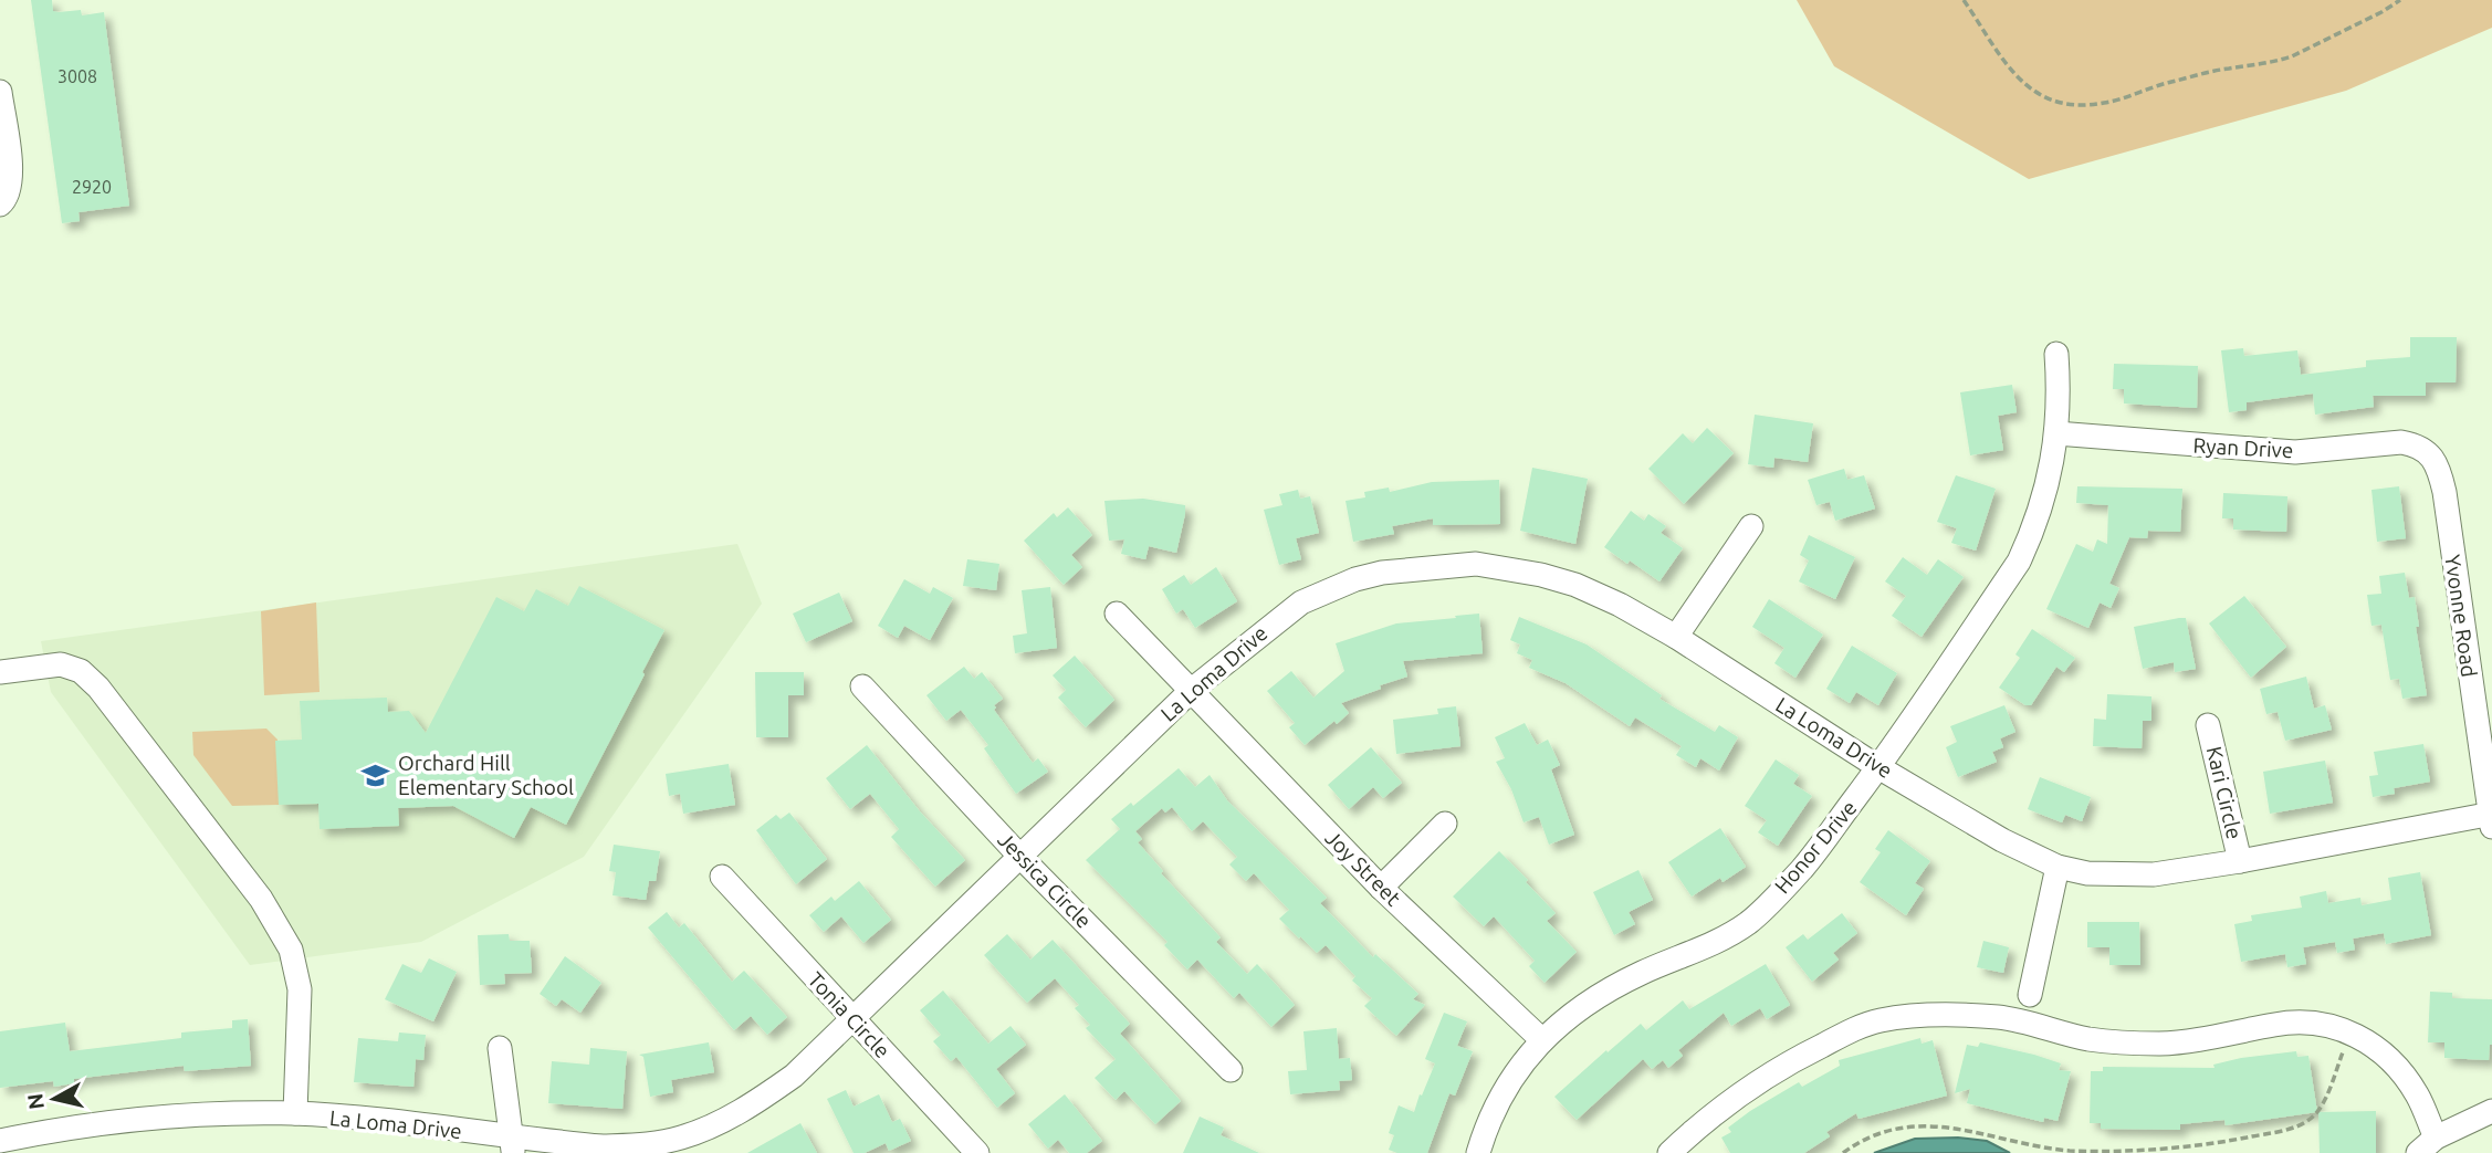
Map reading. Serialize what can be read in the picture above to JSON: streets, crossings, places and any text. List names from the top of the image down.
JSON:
{
  "streets": {
    "street": [
      "Ryan Drive",
      "Yvonne Road",
      "La Loma Drive",
      "Kari Circle",
      "Honor Drive",
      "Joy Street",
      "Jessica Circle",
      "Tonia Circle"
    ]
  },
  "crossings": [
    ["Ryan Drive", "Yvonne Road"],
    ["Ryan Drive", "Honor Drive"],
    ["Yvonne Road", "La Loma Drive"],
    ["La Loma Drive", "Kari Circle"],
    ["La Loma Drive", "Honor Drive"],
    ["La Loma Drive", "Joy Street"],
    ["La Loma Drive", "Jessica Circle"],
    ["La Loma Drive", "Tonia Circle"],
    ["Honor Drive", "Joy Street"]
  ],
  "places": {
    "school or university": ["Orchard Hill Elementary School"]
  },
  "house_numbers": ["3008", "2920"],
  "north": "left"
}
